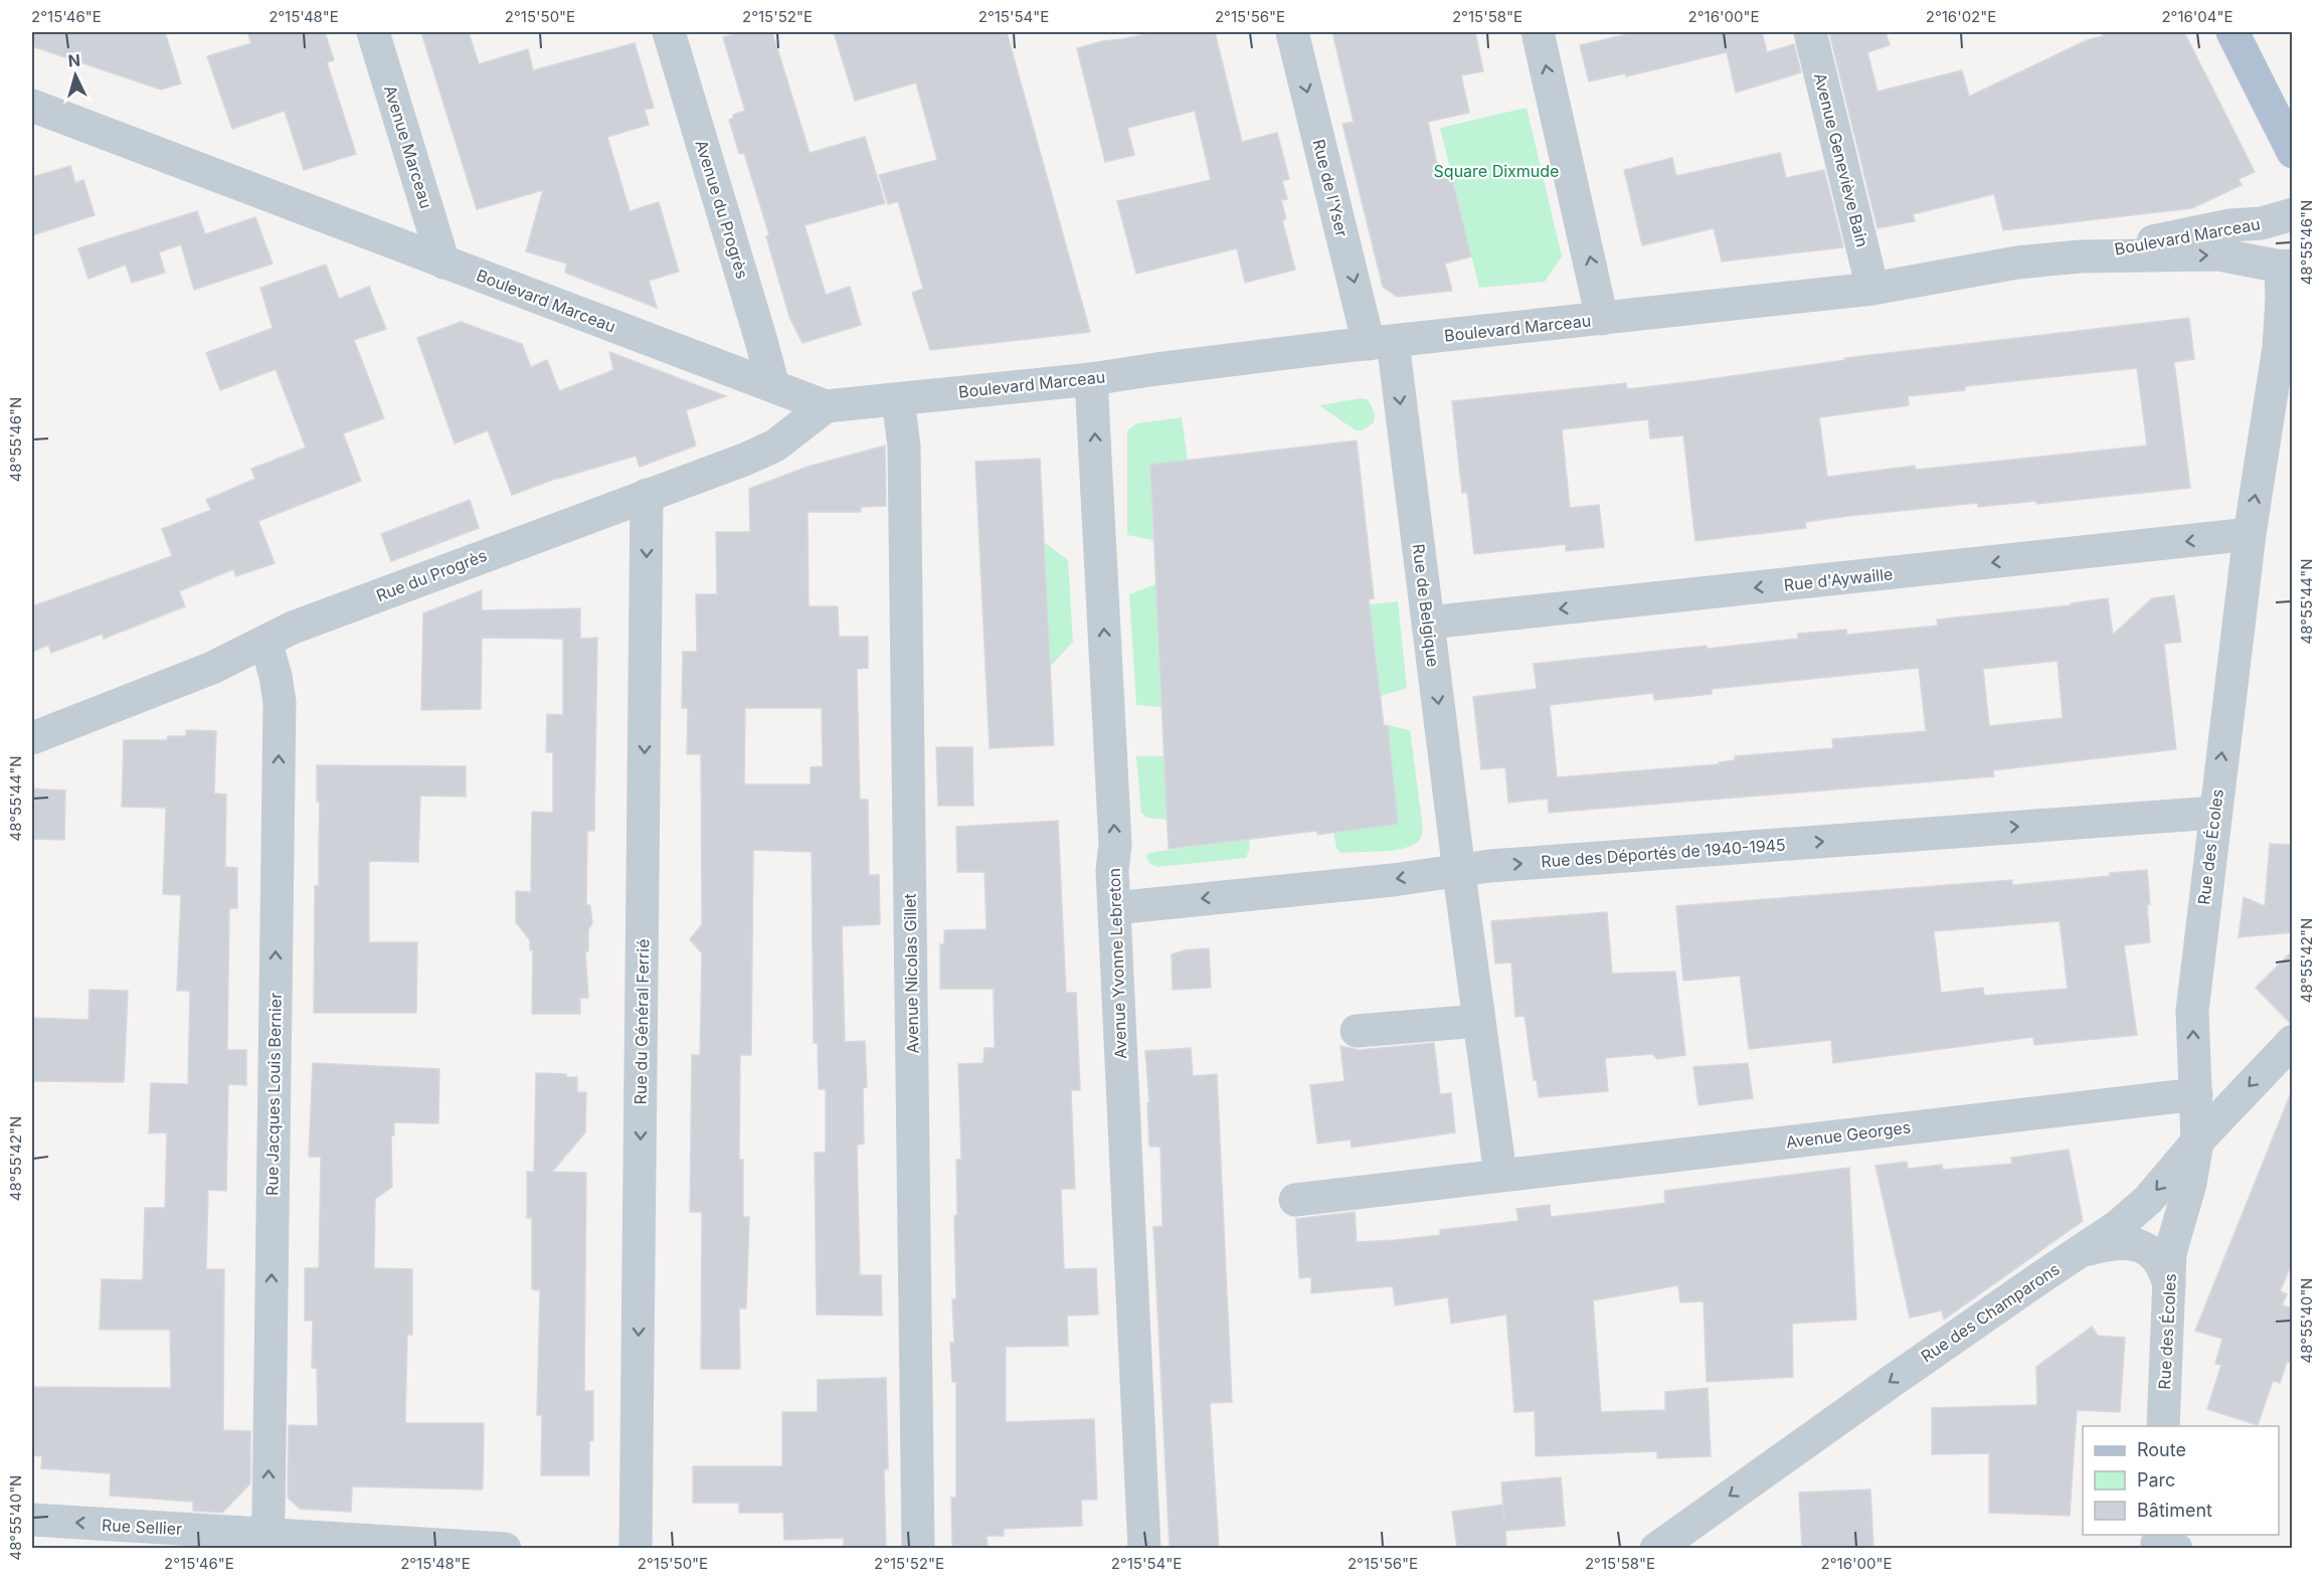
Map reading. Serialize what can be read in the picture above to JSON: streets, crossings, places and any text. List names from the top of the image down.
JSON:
{
  "streets": {
    "street": [
      "Avenue Marceau",
      "Avenue Geneviève Bain",
      "Rue de l'Yser",
      "Avenue du Progrès",
      "Boulevard Marceau",
      "Rue du Progrès",
      "Rue d'Aywaille",
      "Rue de Belgique",
      "Rue des Écoles",
      "Rue des Déportés de 1940-1945",
      "Avenue Yvonne Lebreton",
      "Avenue Nicolas Gillet",
      "Rue du Général Ferrié",
      "Rue Jacques Louis Bernier",
      "Avenue Georges",
      "Rue des Champarons",
      "Rue Sellier"
    ]
  },
  "crossings": [
    ["Avenue Marceau", "Boulevard Marceau"],
    ["Avenue Geneviève Bain", "Boulevard Marceau"],
    ["Rue de l'Yser", "Boulevard Marceau"],
    ["Rue de l'Yser", "Rue de Belgique"],
    ["Avenue du Progrès", "Boulevard Marceau"],
    ["Boulevard Marceau", "Rue du Progrès"],
    ["Boulevard Marceau", "Rue de Belgique"],
    ["Boulevard Marceau", "Rue des Écoles"],
    ["Boulevard Marceau", "Avenue Yvonne Lebreton"],
    ["Boulevard Marceau", "Avenue Nicolas Gillet"],
    ["Rue du Progrès", "Rue du Général Ferrié"],
    ["Rue du Progrès", "Rue Jacques Louis Bernier"],
    ["Rue d'Aywaille", "Rue de Belgique"],
    ["Rue d'Aywaille", "Rue des Écoles"],
    ["Rue de Belgique", "Rue des Déportés de 1940-1945"],
    ["Rue des Écoles", "Rue des Déportés de 1940-1945"],
    ["Rue des Écoles", "Avenue Georges"],
    ["Rue des Écoles", "Rue des Champarons"],
    ["Rue des Déportés de 1940-1945", "Avenue Yvonne Lebreton"],
    ["Rue Jacques Louis Bernier", "Rue Sellier"]
  ],
  "one_way": [
    "Rue d'Aywaille",
    "Rue de Belgique",
    "Rue des Écoles",
    "Avenue Yvonne Lebreton",
    "Rue du Général Ferrié",
    "Rue Jacques Louis Bernier",
    "Rue des Champarons",
    "Rue Sellier"
  ],
  "parks": ["Square Dixmude"],
  "legend": ["Route", "Parc", "Bâtiment"],
  "north": "top",
  "coordinates": [
    "2°15'46\"E",
    "2°15'48\"E",
    "2°15'50\"E",
    "2°15'52\"E",
    "2°15'54\"E",
    "2°15'56\"E",
    "2°15'58\"E",
    "2°16'00\"E",
    "2°16'02\"E",
    "2°16'04\"E",
    "48°55'46\"N",
    "48°55'44\"N",
    "48°55'42\"N",
    "48°55'40\"N"
  ]
}
